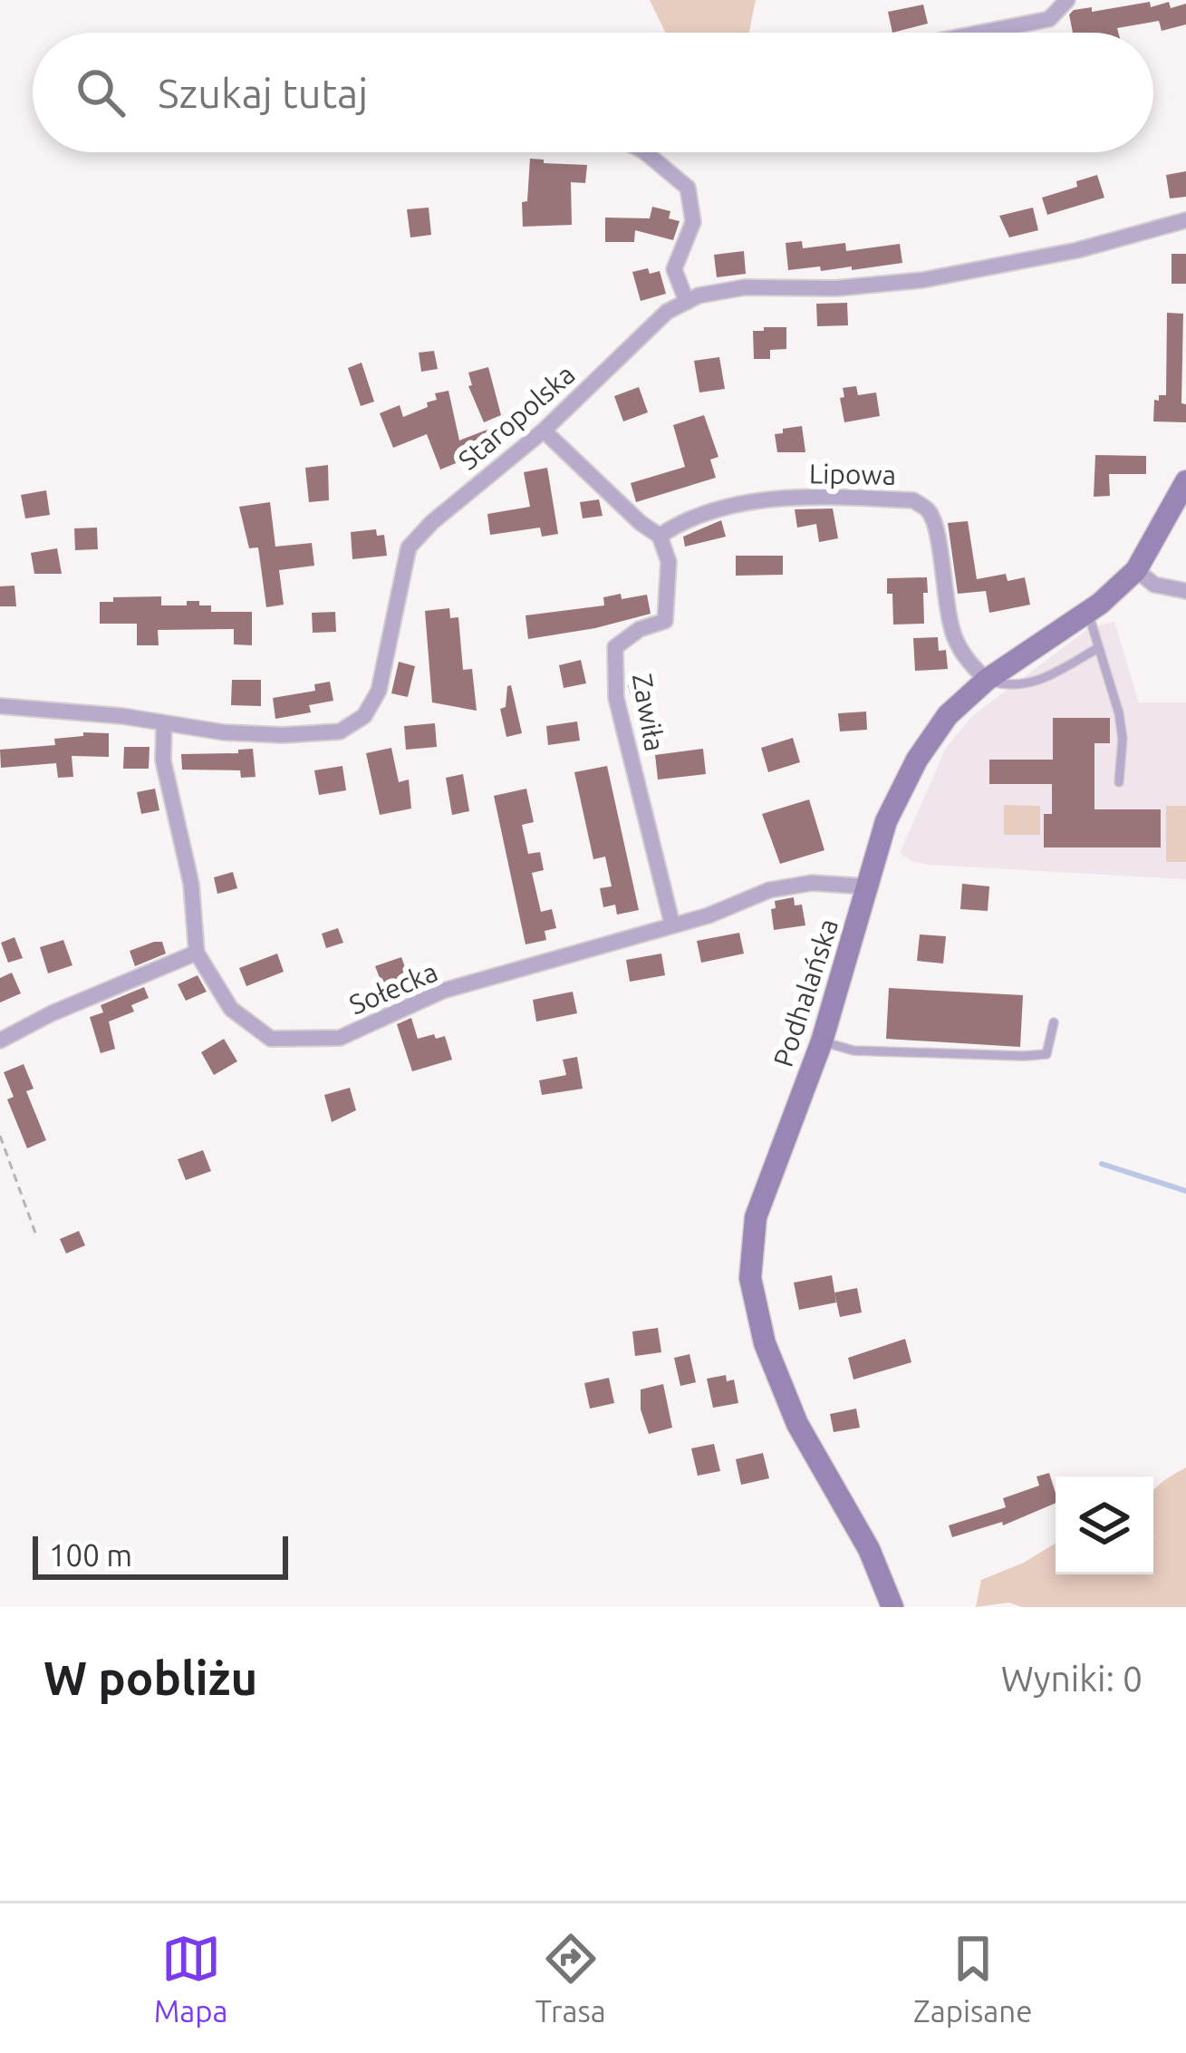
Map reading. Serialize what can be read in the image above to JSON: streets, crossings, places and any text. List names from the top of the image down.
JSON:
{
  "streets": {
    "street": [
      "Staropolska",
      "Lipowa",
      "Zawiła",
      "Sołecka",
      "Podhalańska"
    ]
  },
  "crossings": [
    ["Staropolska", "Sołecka"],
    ["Lipowa", "Zawiła"],
    ["Lipowa", "Podhalańska"],
    ["Zawiła", "Sołecka"],
    ["Sołecka", "Podhalańska"]
  ],
  "scale_bar": "100 m",
  "page": {
    "search": "Szukaj tutaj",
    "scale": "100 m",
    "heading": ["W pobliżu", "Wyniki: 0"],
    "nav": ["Mapa", "Trasa", "Zapisane"]
  }
}
